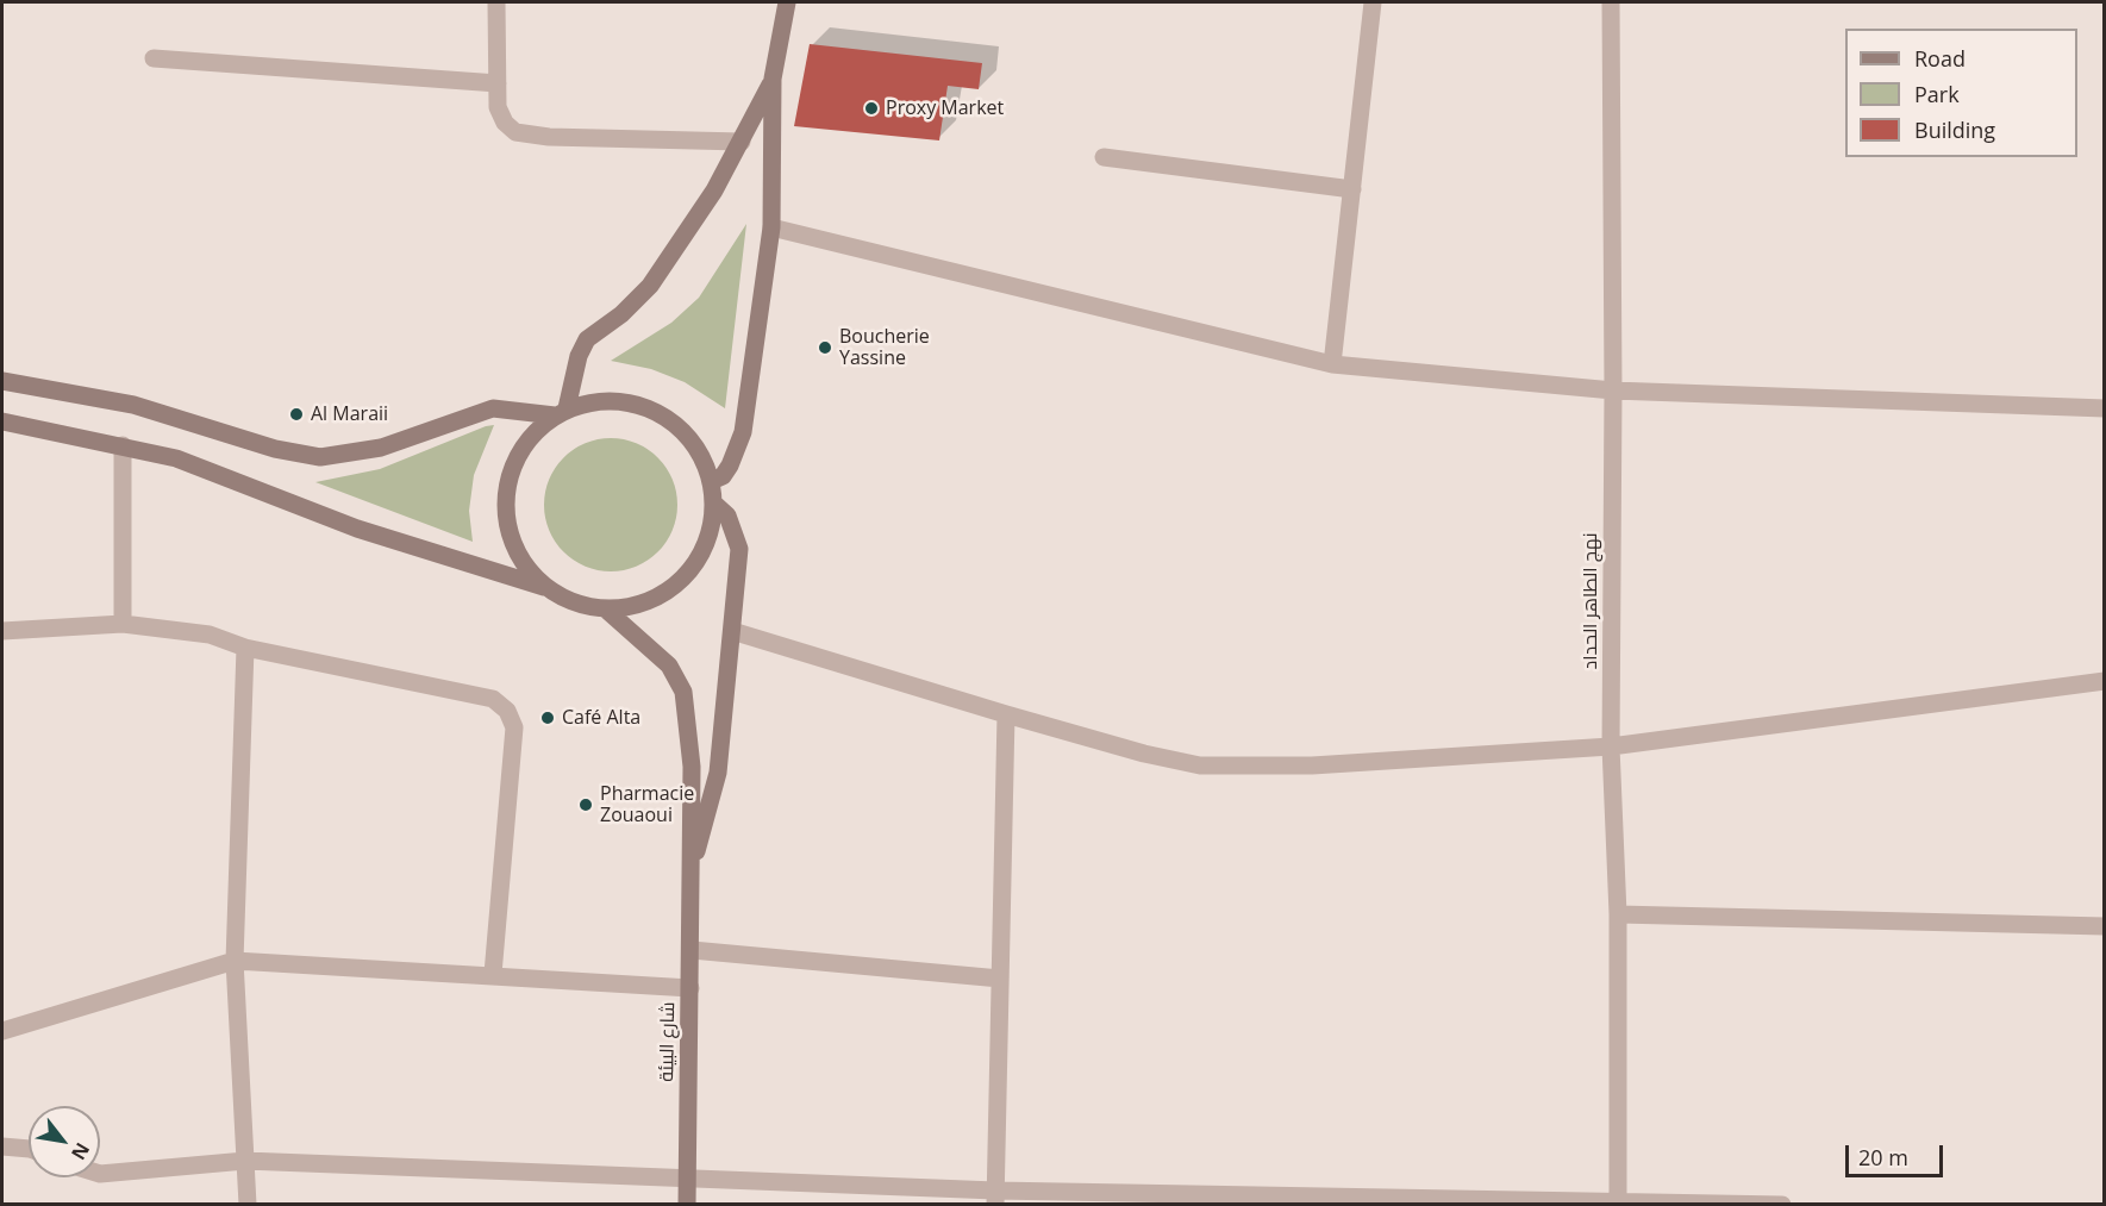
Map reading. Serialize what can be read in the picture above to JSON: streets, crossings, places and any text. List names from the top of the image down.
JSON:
{
  "streets": {
    "street": ["نهج الطاهر الحداد", "شارع البيئة"]
  },
  "places": [
    "Proxy Market",
    "Boucherie Yassine",
    "Al Maraii",
    "Café Alta",
    "Pharmacie Zouaoui"
  ],
  "legend": ["Road", "Park", "Building"],
  "scale_bar": "20 m",
  "north": "bottom right"
}
